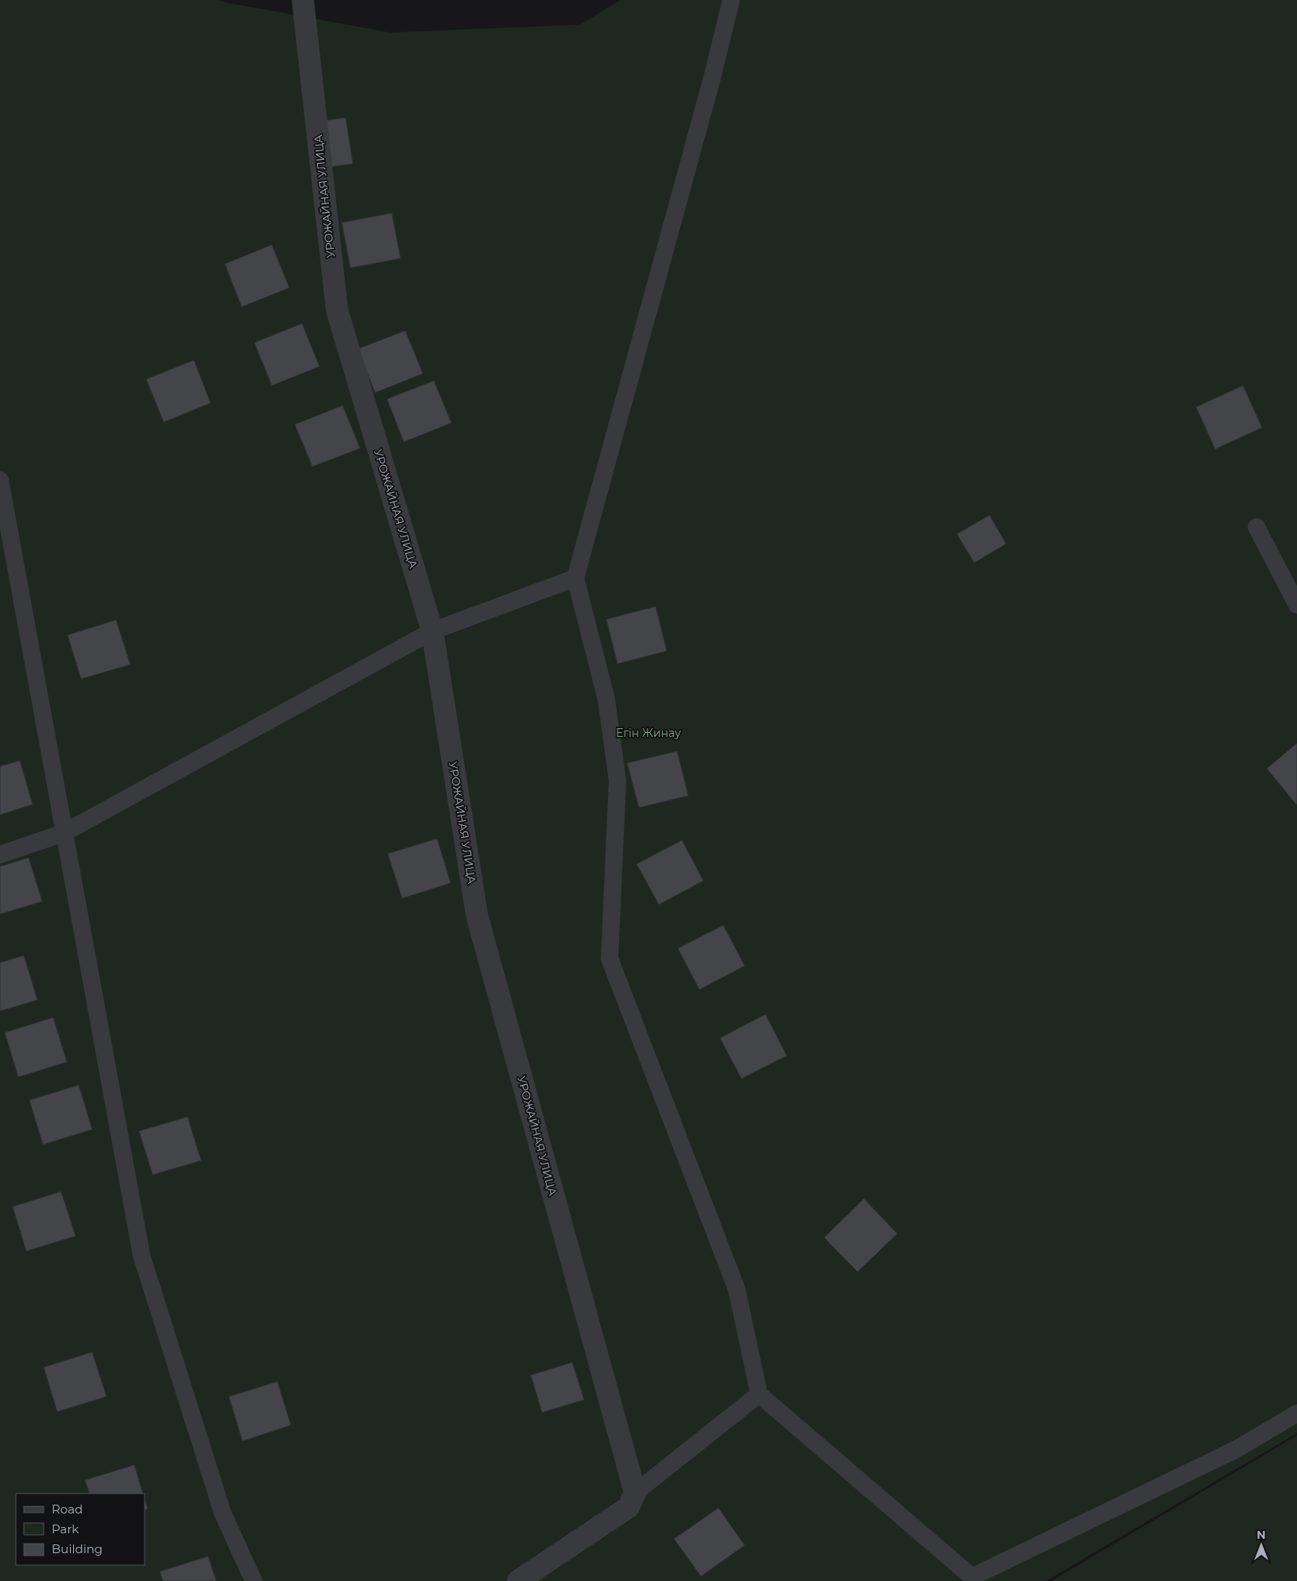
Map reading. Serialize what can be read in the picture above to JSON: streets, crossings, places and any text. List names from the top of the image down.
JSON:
{
  "streets": {
    "street": ["УРОЖАЙНАЯ УЛИЦА"]
  },
  "parks": ["Егін Жинау"],
  "legend": ["Road", "Park", "Building"],
  "north": "top"
}
